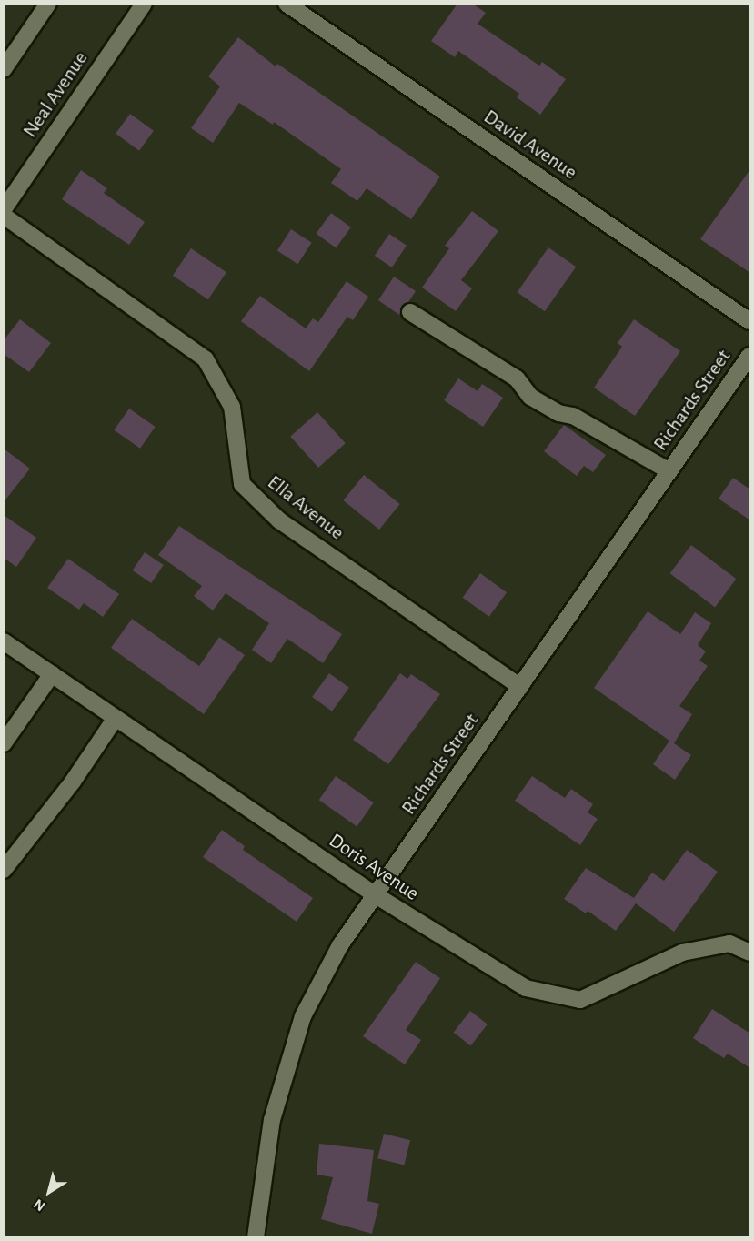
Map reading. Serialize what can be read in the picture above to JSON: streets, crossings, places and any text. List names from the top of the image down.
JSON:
{
  "streets": {
    "street": [
      "Neal Avenue",
      "David Avenue",
      "Richards Street",
      "Ella Avenue",
      "Doris Avenue"
    ]
  },
  "crossings": [
    ["Richards Street", "Ella Avenue"],
    ["Richards Street", "Doris Avenue"]
  ],
  "north": "bottom left"
}
